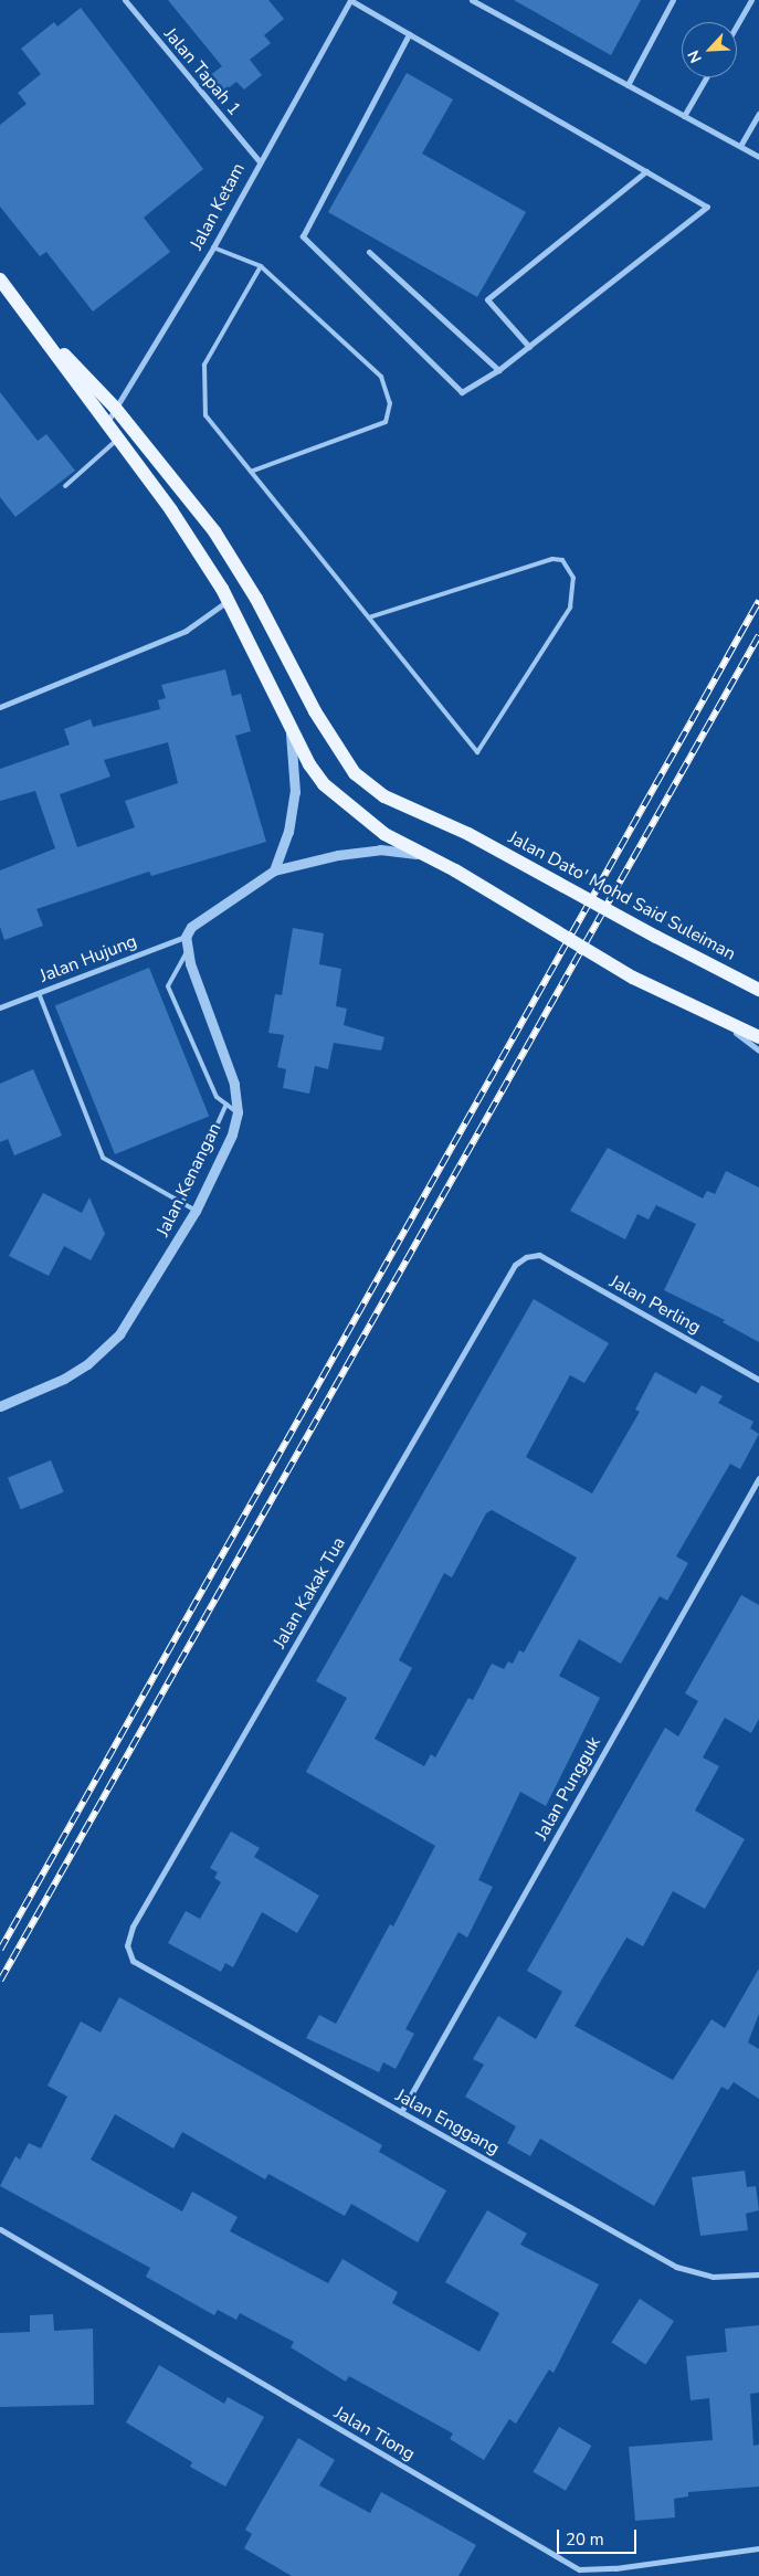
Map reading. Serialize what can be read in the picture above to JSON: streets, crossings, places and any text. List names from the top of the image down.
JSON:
{
  "streets": {
    "main road": ["Jalan Dato' Mohd Said Suleiman"],
    "street": [
      "Jalan Tapah 1",
      "Jalan Ketam",
      "Jalan Hujung",
      "Jalan Kenangan",
      "Jalan Perling",
      "Jalan Kakak Tua",
      "Jalan Pungguk",
      "Jalan Enggang",
      "Jalan Tiong"
    ]
  },
  "crossings": [
    ["Jalan Tapah 1", "Jalan Ketam"],
    ["Jalan Ketam", "Jalan Dato' Mohd Said Suleiman"],
    ["Jalan Hujung", "Jalan Kenangan"],
    ["Jalan Perling", "Jalan Kakak Tua"],
    ["Jalan Kakak Tua", "Jalan Enggang"],
    ["Jalan Pungguk", "Jalan Enggang"]
  ],
  "scale_bar": "20 m",
  "north": "bottom left"
}
